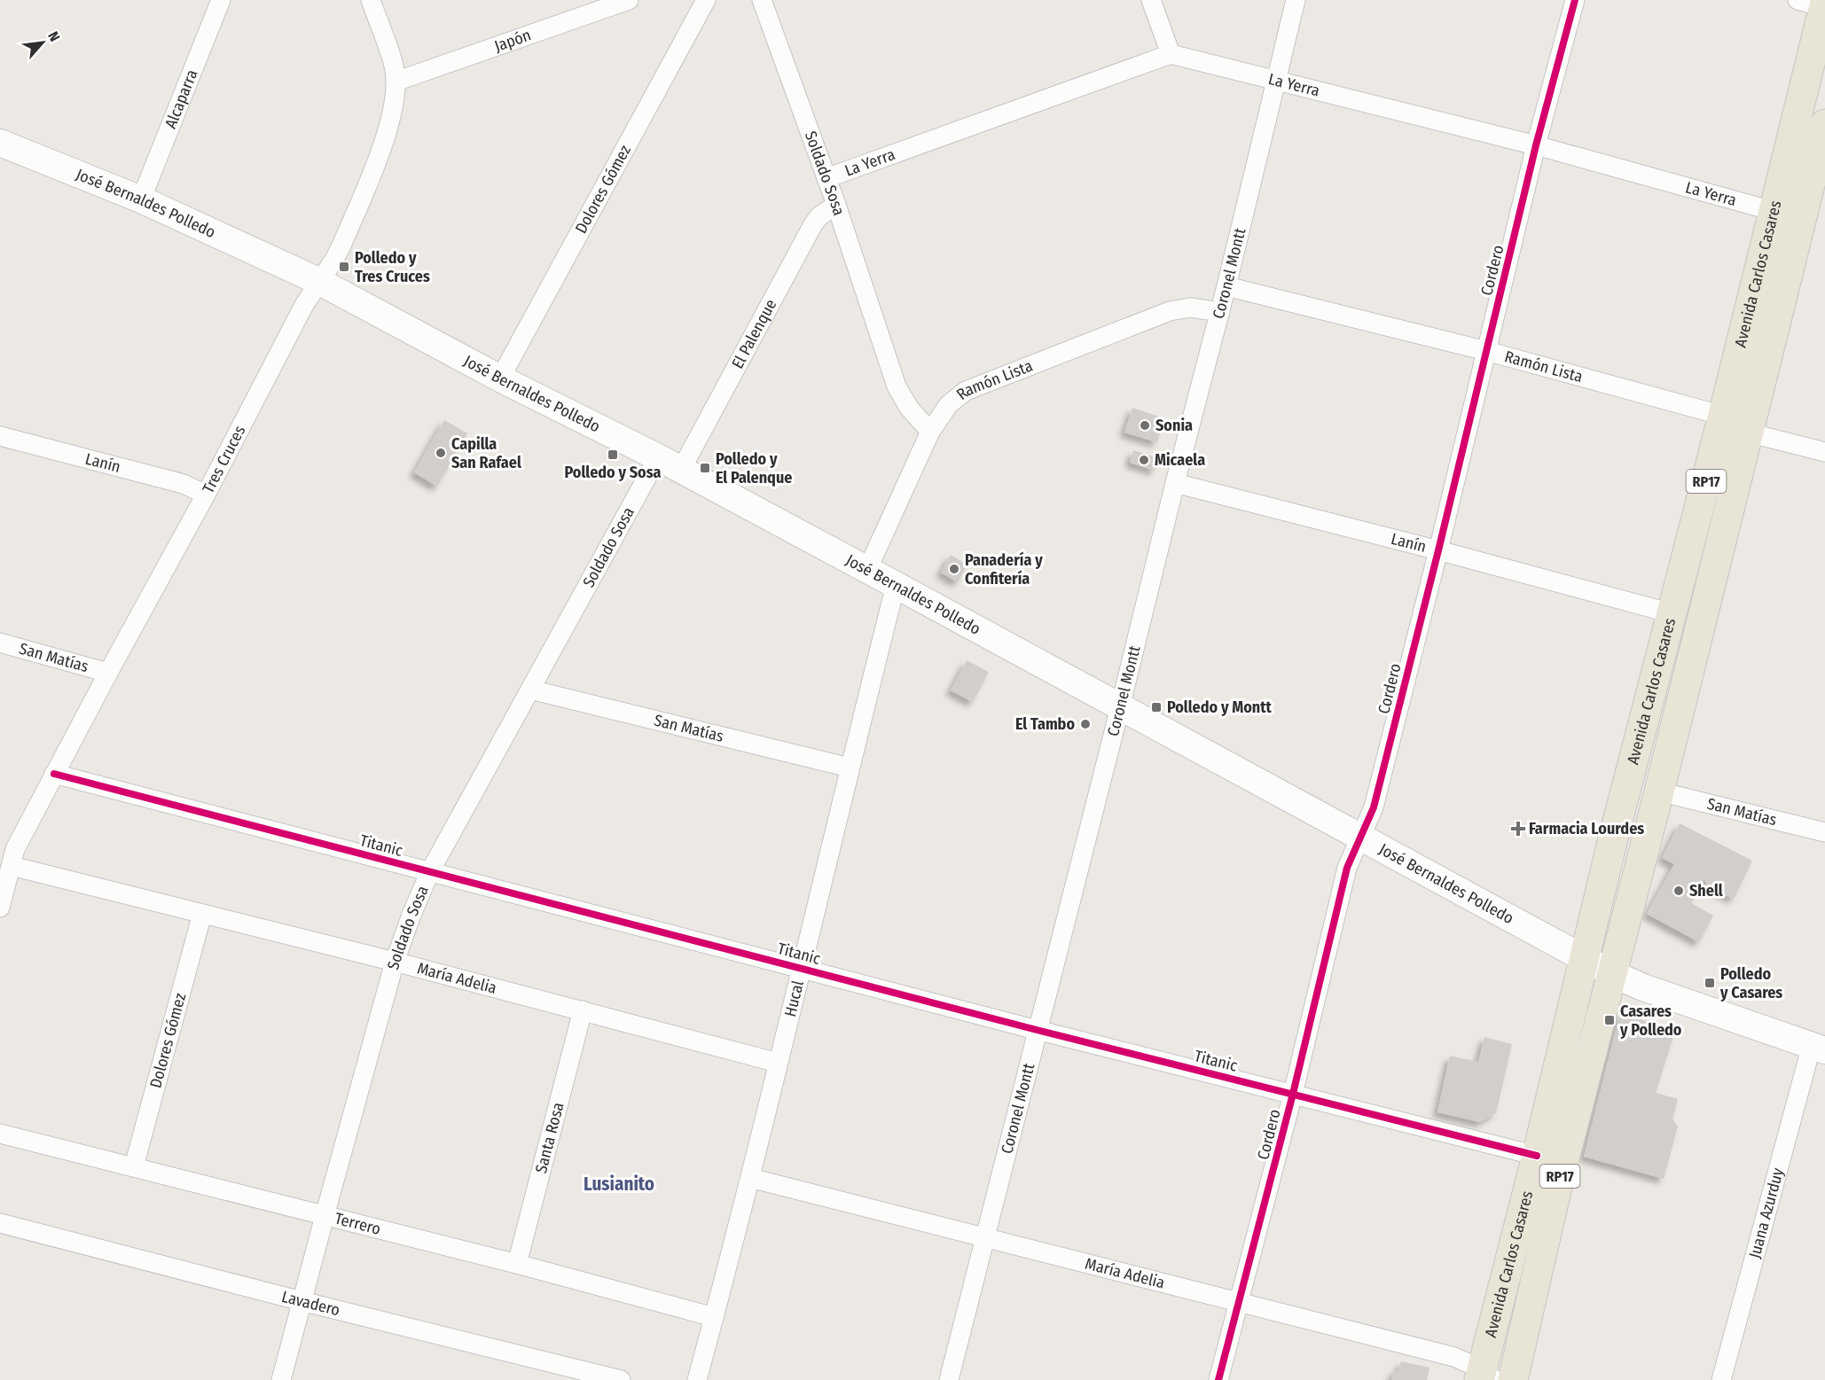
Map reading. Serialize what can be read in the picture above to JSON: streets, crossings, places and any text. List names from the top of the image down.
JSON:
{
  "streets": {
    "main road": ["José Bernaldes Polledo", "Avenida Carlos Casares", "RP17"],
    "street": [
      "Japón",
      "La Yerra",
      "Alcaparra",
      "Soldado Sosa",
      "Dolores Gómez",
      "Cordero",
      "Coronel Montt",
      "El Palenque",
      "Ramón Lista",
      "Tres Cruces",
      "Lanín",
      "San Matías",
      "Titanic",
      "María Adelia",
      "Hucal",
      "Santa Rosa",
      "Juana Azurduy",
      "Terrero",
      "Lavadero"
    ]
  },
  "crossings": [
    ["Japón", "Tres Cruces"],
    ["La Yerra", "Soldado Sosa"],
    ["La Yerra", "Cordero"],
    ["La Yerra", "Coronel Montt"],
    ["La Yerra", "Avenida Carlos Casares"],
    ["Alcaparra", "José Bernaldes Polledo"],
    ["Soldado Sosa", "José Bernaldes Polledo"],
    ["Soldado Sosa", "El Palenque"],
    ["Soldado Sosa", "Ramón Lista"],
    ["Soldado Sosa", "San Matías"],
    ["Soldado Sosa", "Titanic"],
    ["Soldado Sosa", "María Adelia"],
    ["Soldado Sosa", "Terrero"],
    ["Soldado Sosa", "Lavadero"],
    ["Dolores Gómez", "José Bernaldes Polledo"],
    ["Dolores Gómez", "María Adelia"],
    ["Dolores Gómez", "Terrero"],
    ["José Bernaldes Polledo", "Cordero"],
    ["José Bernaldes Polledo", "Coronel Montt"],
    ["José Bernaldes Polledo", "Avenida Carlos Casares"],
    ["José Bernaldes Polledo", "El Palenque"],
    ["José Bernaldes Polledo", "Ramón Lista"],
    ["José Bernaldes Polledo", "Tres Cruces"],
    ["José Bernaldes Polledo", "Hucal"],
    ["José Bernaldes Polledo", "Juana Azurduy"],
    ["Cordero", "Ramón Lista"],
    ["Cordero", "Lanín"],
    ["Cordero", "Titanic"],
    ["Cordero", "María Adelia"],
    ["Coronel Montt", "Ramón Lista"],
    ["Coronel Montt", "Lanín"],
    ["Coronel Montt", "Titanic"],
    ["Coronel Montt", "María Adelia"],
    ["Avenida Carlos Casares", "Ramón Lista"],
    ["Avenida Carlos Casares", "Lanín"],
    ["Avenida Carlos Casares", "San Matías"],
    ["Avenida Carlos Casares", "Titanic"],
    ["Avenida Carlos Casares", "María Adelia"],
    ["Tres Cruces", "Lanín"],
    ["Tres Cruces", "San Matías"],
    ["Tres Cruces", "Titanic"],
    ["Tres Cruces", "María Adelia"],
    ["San Matías", "Hucal"],
    ["Titanic", "Hucal"],
    ["María Adelia", "Hucal"],
    ["María Adelia", "Santa Rosa"],
    ["Hucal", "Terrero"],
    ["Santa Rosa", "Terrero"]
  ],
  "districts": ["Lusianito"],
  "places": {
    "transit": [
      "Polledo y Tres Cruces",
      "Polledo y Sosa",
      "Polledo y El Palenque",
      "Polledo y Montt",
      "Polledo y Casares",
      "Casares y Polledo"
    ],
    "other": [
      "Sonia",
      "Capilla San Rafael",
      "Micaela",
      "Panadería y Confitería",
      "El Tambo",
      "Shell"
    ],
    "health": ["Farmacia Lourdes"]
  },
  "north": "top right"
}
